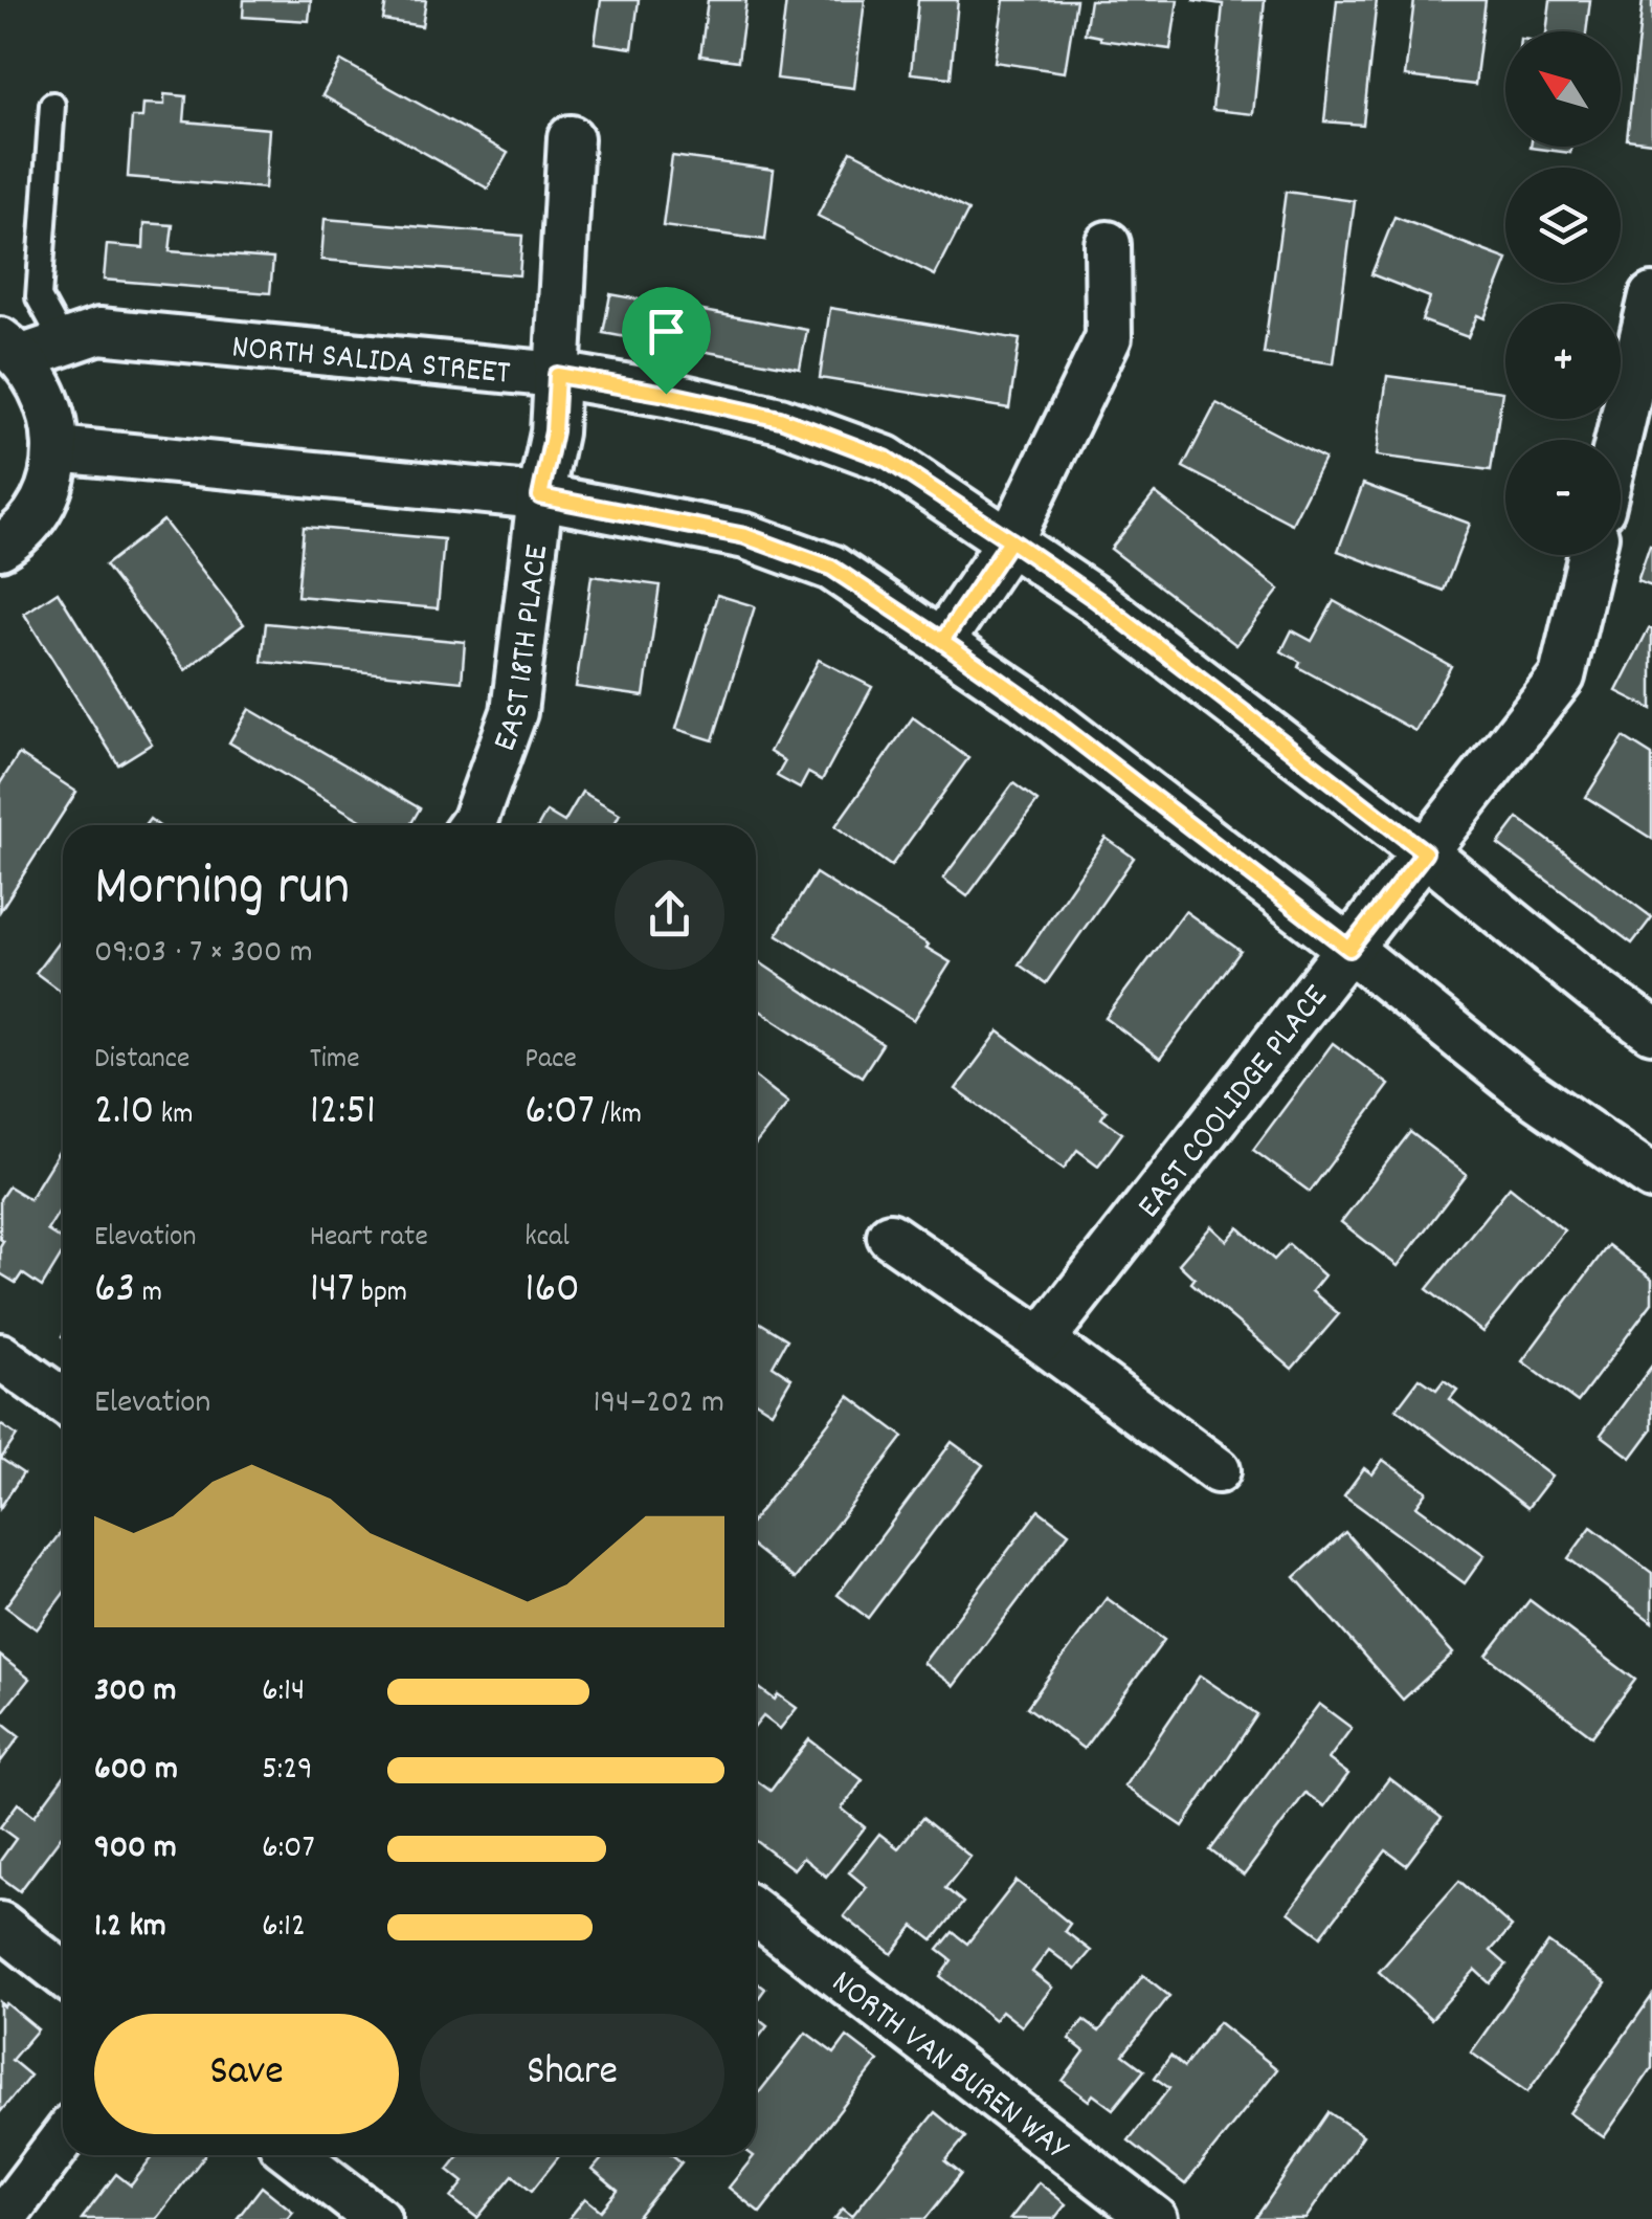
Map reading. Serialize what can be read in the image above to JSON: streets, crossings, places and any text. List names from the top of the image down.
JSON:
{
  "streets": {
    "street": [
      "NORTH SALIDA STREET",
      "EAST 18TH PLACE",
      "EAST COOLIDGE PLACE",
      "NORTH VAN BUREN WAY"
    ]
  },
  "crossings": [
    ["NORTH SALIDA STREET", "EAST 18TH PLACE"],
    ["NORTH SALIDA STREET", "EAST COOLIDGE PLACE"]
  ],
  "north": "top left",
  "page": {
    "map_buttons": ["+", "−"],
    "heading": ["Morning run", "09:03 · 7 × 300 m"],
    "stats": [
      ["Distance", "2.10 km"],
      ["Time", "12:51"],
      ["Pace", "6:07 /km"],
      ["Elevation", "63 m"],
      ["Heart rate", "147 bpm"],
      ["kcal", "160"]
    ],
    "chart": ["Elevation", "194–202 m"],
    "list": [
      {
        "name": "300 m",
        "note": "6:14"
      },
      {
        "name": "600 m",
        "note": "5:29"
      },
      {
        "name": "900 m",
        "note": "6:07"
      },
      {
        "name": "1.2 km",
        "note": "6:12"
      }
    ],
    "buttons": ["Save", "Share"]
  }
}
